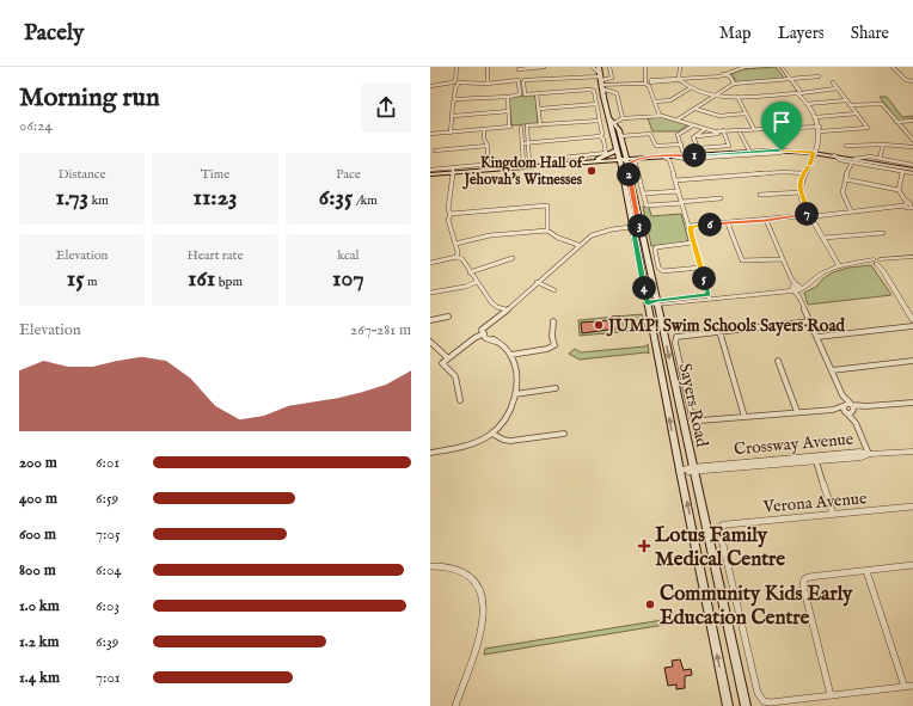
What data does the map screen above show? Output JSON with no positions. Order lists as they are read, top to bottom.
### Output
{
  "streets": {
    "main road": ["Sayers Road"],
    "street": ["Crossway Avenue", "Verona Avenue"]
  },
  "crossings": [
    ["Sayers Road", "Crossway Avenue"]
  ],
  "places": {
    "other": ["Kingdom Hall of Jehovah's Witnesses", "JUMP! Swim Schools Sayers Road", "Community Kids Early Education Centre"],
    "health": ["Lotus Family Medical Centre"]
  },
  "page": {
    "header": "Pacely",
    "nav": ["Map", "Layers", "Share"],
    "heading": ["Morning run", "06:24"],
    "pins": [
      "1",
      "2",
      "7",
      "6",
      "3",
      "5",
      "4"
    ],
    "stats": [
      ["Distance", "1.73 km"],
      ["Time", "11:23"],
      ["Pace", "6:35 /km"],
      ["Elevation", "15 m"],
      ["Heart rate", "161 bpm"],
      ["kcal", "107"]
    ],
    "chart": ["Elevation", "267–281 m"],
    "list": [
      {
        "name": "200 m",
        "note": "6:01"
      },
      {
        "name": "400 m",
        "note": "6:59"
      },
      {
        "name": "600 m",
        "note": "7:05"
      },
      {
        "name": "800 m",
        "note": "6:04"
      },
      {
        "name": "1.0 km",
        "note": "6:03"
      },
      {
        "name": "1.2 km",
        "note": "6:39"
      },
      {
        "name": "1.4 km",
        "note": "7:01"
      }
    ]
  }
}
